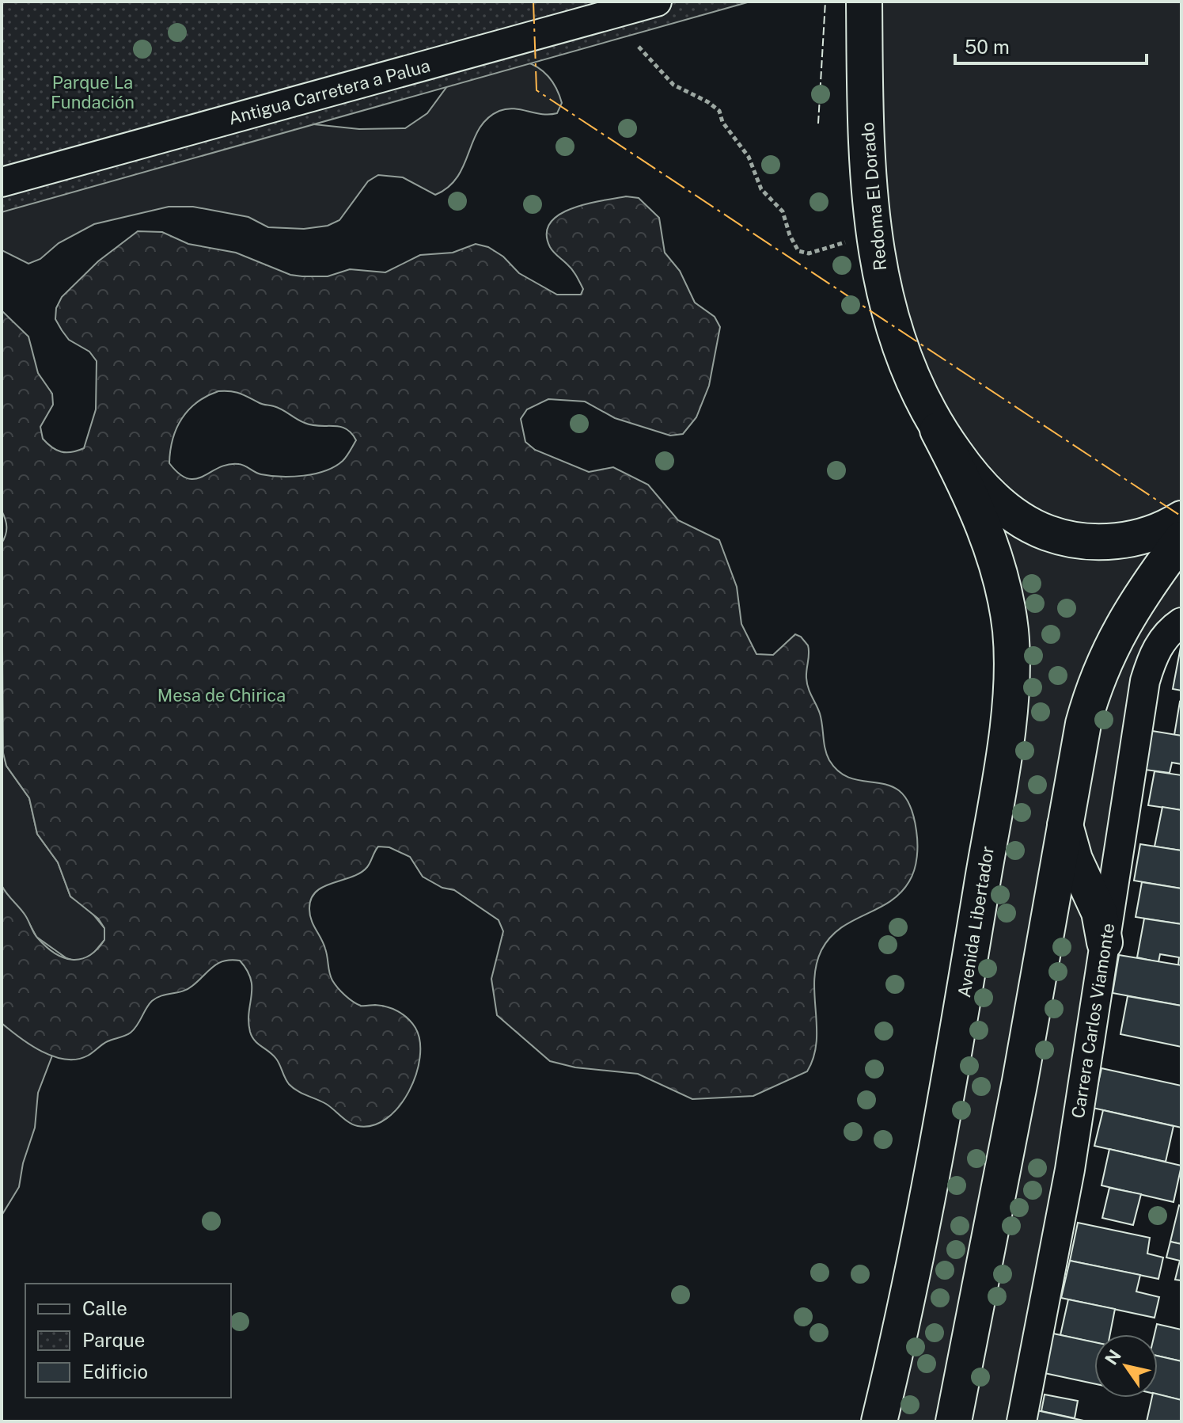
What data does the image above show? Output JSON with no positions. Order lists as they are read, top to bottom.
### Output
{
  "streets": {
    "main road": ["Redoma El Dorado", "Avenida Libertador"],
    "street": ["Antigua Carretera a Palua", "Carrera Carlos Viamonte"]
  },
  "crossings": [
    ["Redoma El Dorado", "Avenida Libertador"]
  ],
  "parks": ["Parque La Fundación", "Mesa de Chirica"],
  "legend": ["Calle", "Parque", "Edificio"],
  "scale_bar": "50 m",
  "north": "top left"
}
